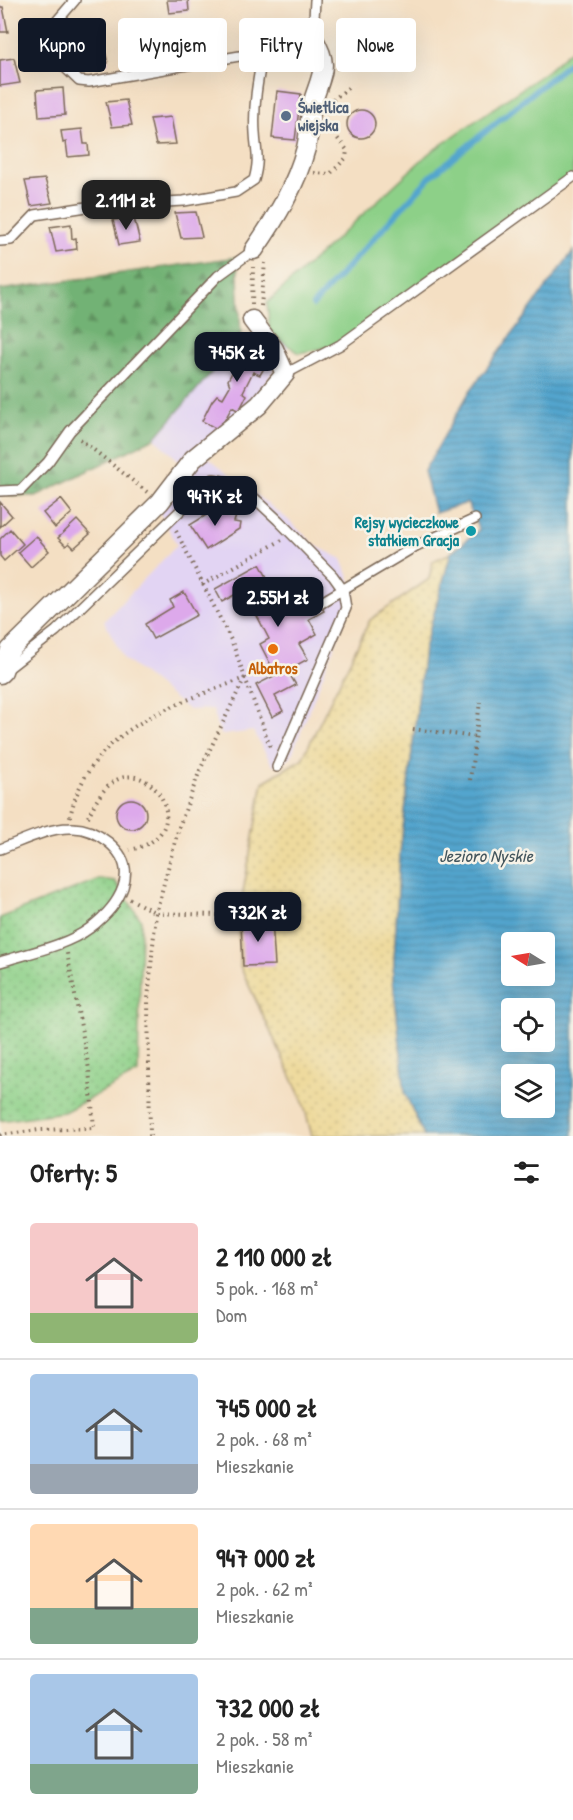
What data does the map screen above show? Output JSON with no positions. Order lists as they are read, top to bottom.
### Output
{
  "water": ["Jezioro Nyskie"],
  "places": ["Świetlica wiejska", "Rejsy wycieczkowe statkiem Gracja", "Albatros"],
  "north": "left",
  "page": {
    "chip": [
      "Kupno",
      "Wynajem",
      "Filtry",
      "Nowe"
    ],
    "price": [
      "2.11M zł",
      "745K zł",
      "947K zł",
      "2.55M zł",
      "732K zł"
    ],
    "heading": "Oferty: 5",
    "list": [
      {
        "name": "2 110 000 zł",
        "note": "5 pok. · 168 m² · Dom"
      },
      {
        "name": "745 000 zł",
        "note": "2 pok. · 68 m² · Mieszkanie"
      },
      {
        "name": "947 000 zł",
        "note": "2 pok. · 62 m² · Mieszkanie"
      },
      {
        "name": "732 000 zł",
        "note": "2 pok. · 58 m² · Mieszkanie"
      }
    ]
  }
}
